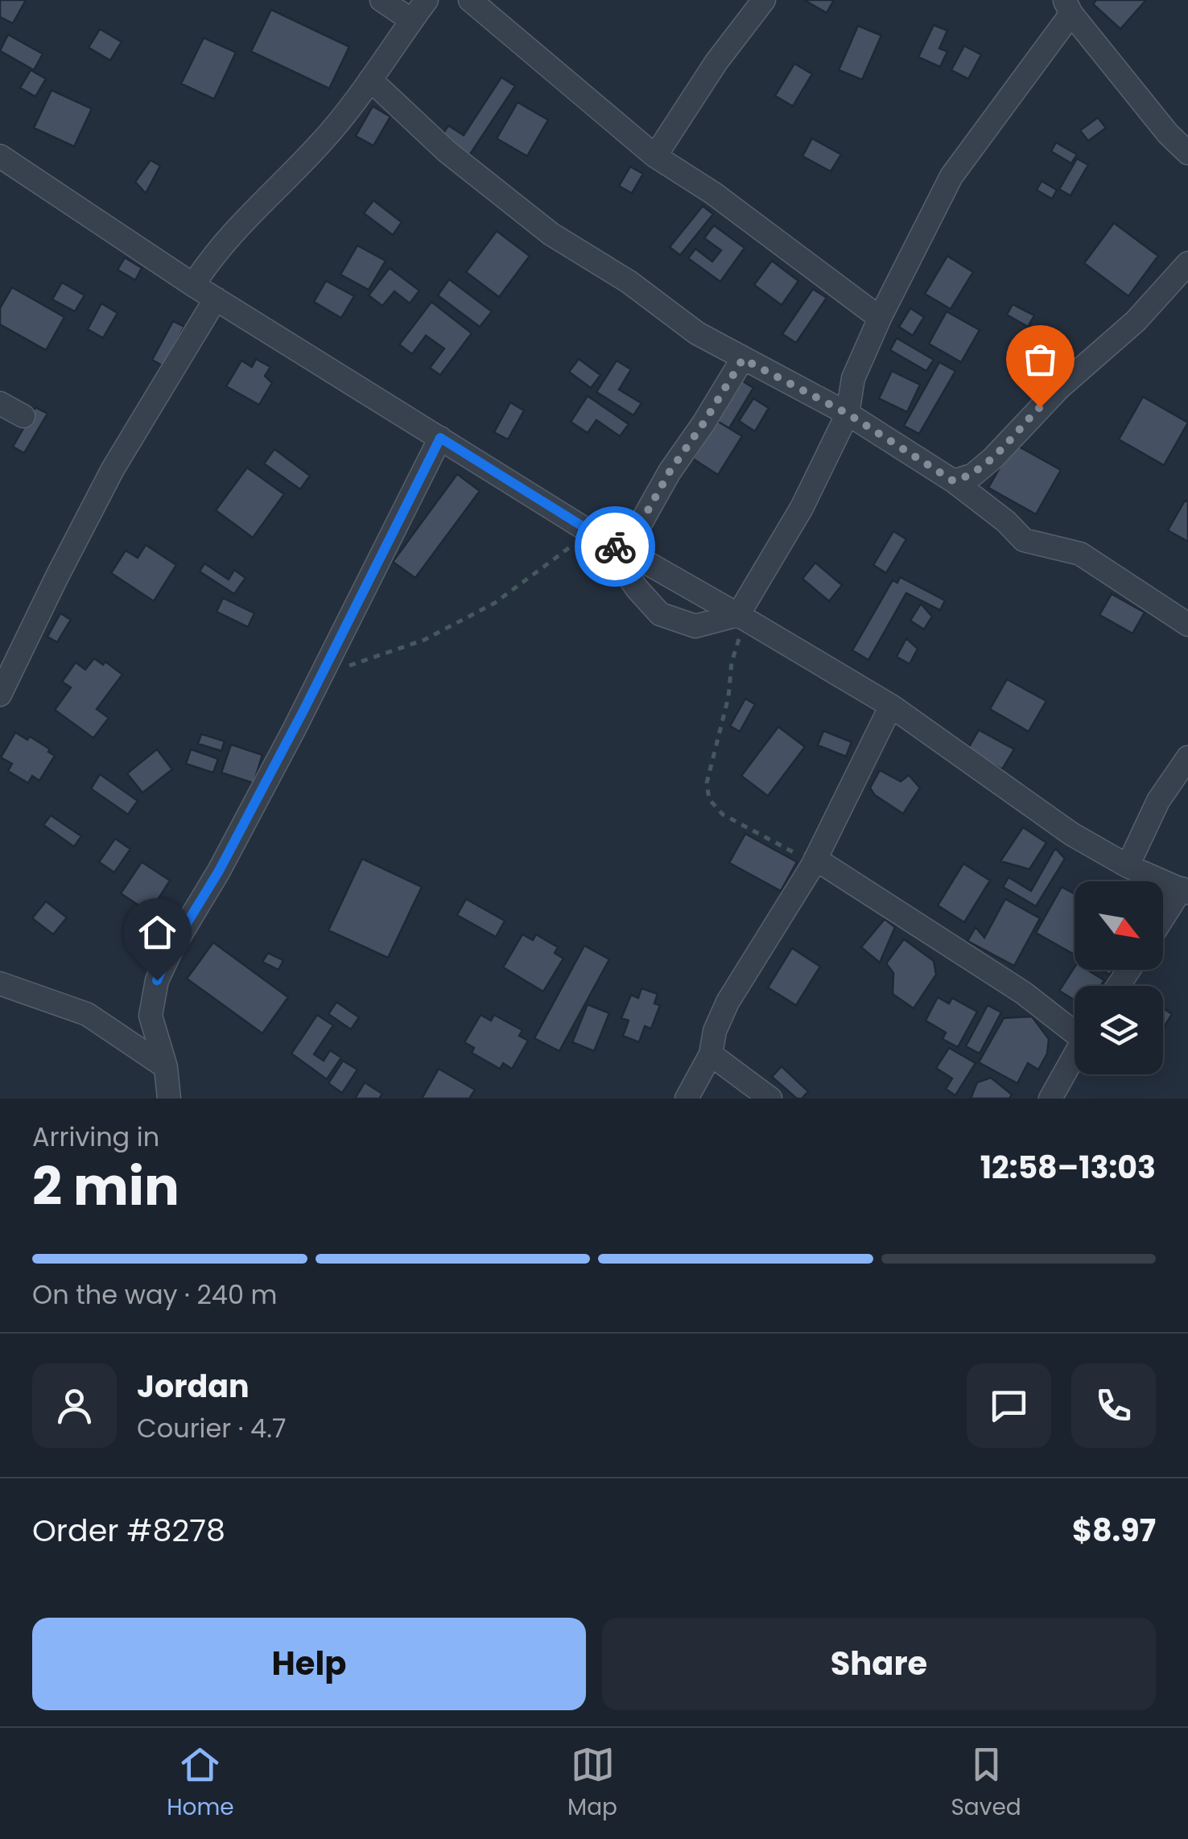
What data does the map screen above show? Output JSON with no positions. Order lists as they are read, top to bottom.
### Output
{
  "north": "bottom right",
  "page": {
    "heading": ["2 min", "Arriving in", "12:58–13:03"],
    "panel": [
      "Jordan",
      "Courier · 4.7",
      "Order #8278",
      "$8.97"
    ],
    "bar": "On the way · 240 m",
    "buttons": ["Help", "Share"],
    "tabs": ["Home", "Map", "Saved"]
  }
}
